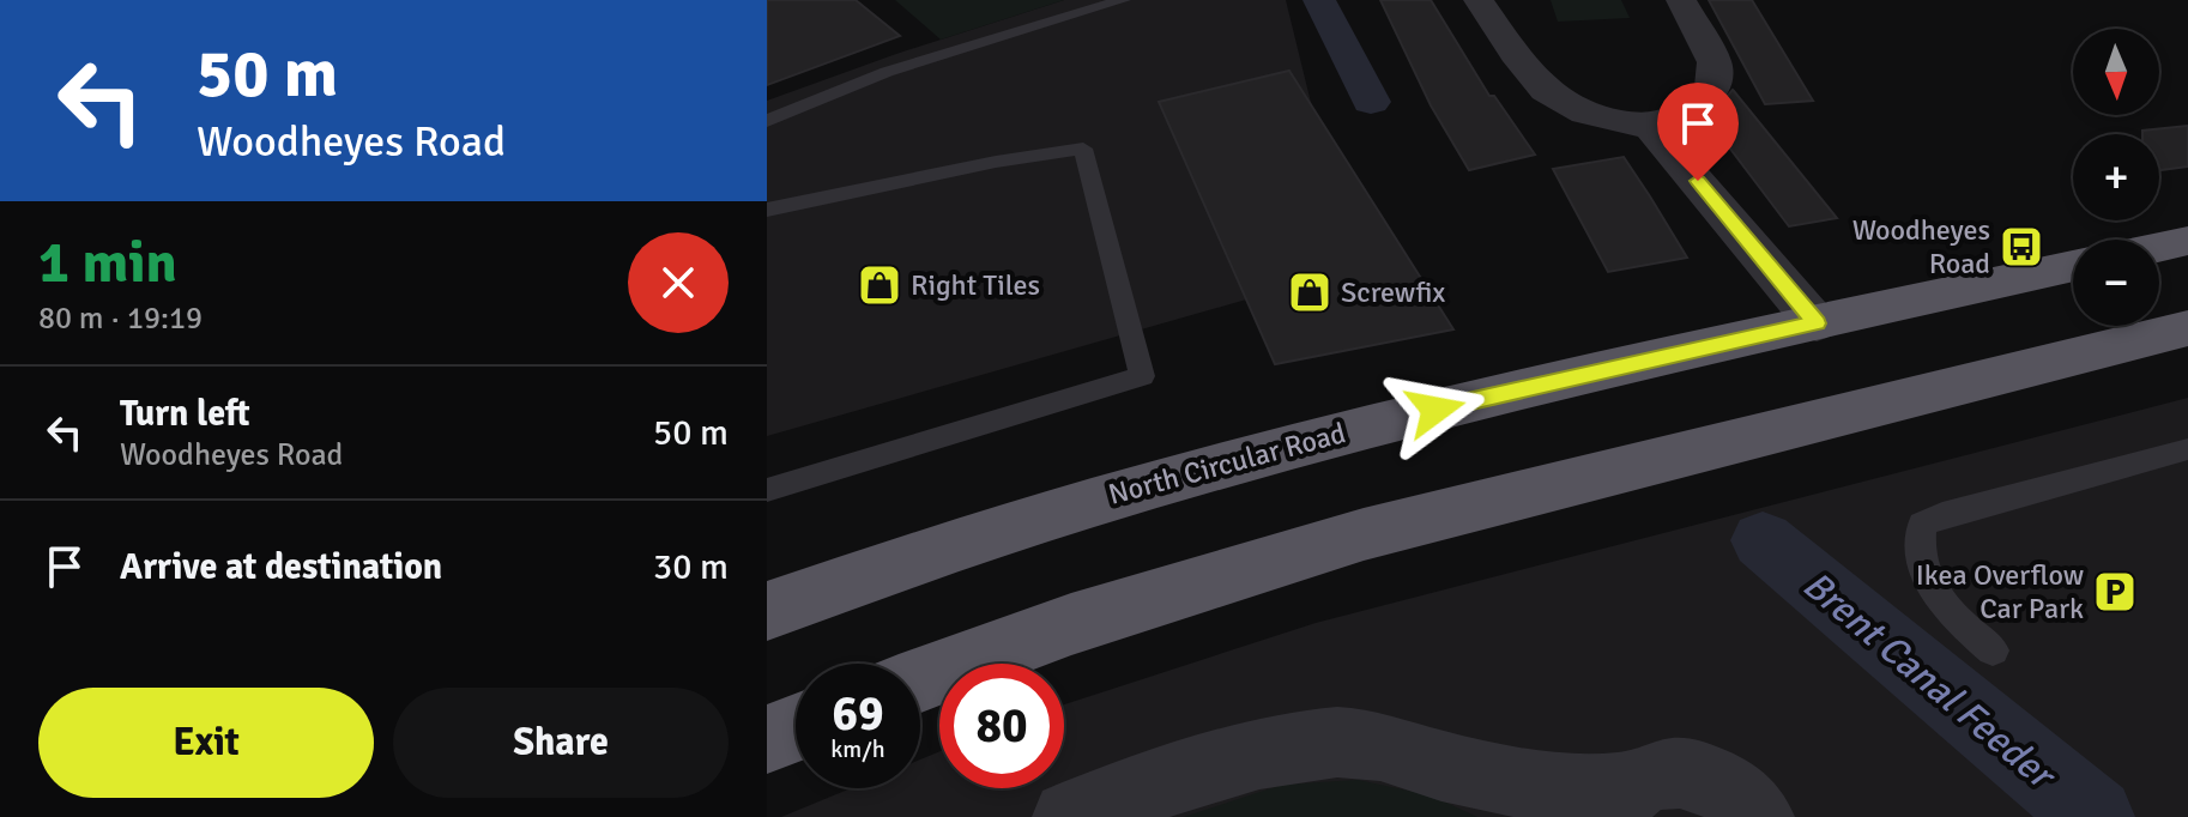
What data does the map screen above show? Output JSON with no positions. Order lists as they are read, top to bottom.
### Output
{
  "streets": {
    "highway": ["North Circular Road"]
  },
  "water": ["Brent Canal Feeder"],
  "places": {
    "bus stop": ["Woodheyes Road"],
    "shop": ["Right Tiles", "Screwfix"],
    "parking": ["Ikea Overflow Car Park"]
  },
  "north": "bottom",
  "page": {
    "turn": ["50 m", "Woodheyes Road"],
    "map_buttons": ["+", "−"],
    "heading": ["1 min", "80 m · 19:19"],
    "list": [
      {
        "name": "Turn left",
        "note": "Woodheyes Road",
        "value": "50 m"
      },
      {
        "name": "Arrive at destination",
        "value": "30 m"
      }
    ],
    "speed": "69 km/h",
    "limit": "80",
    "buttons": ["Exit", "Share"]
  }
}
